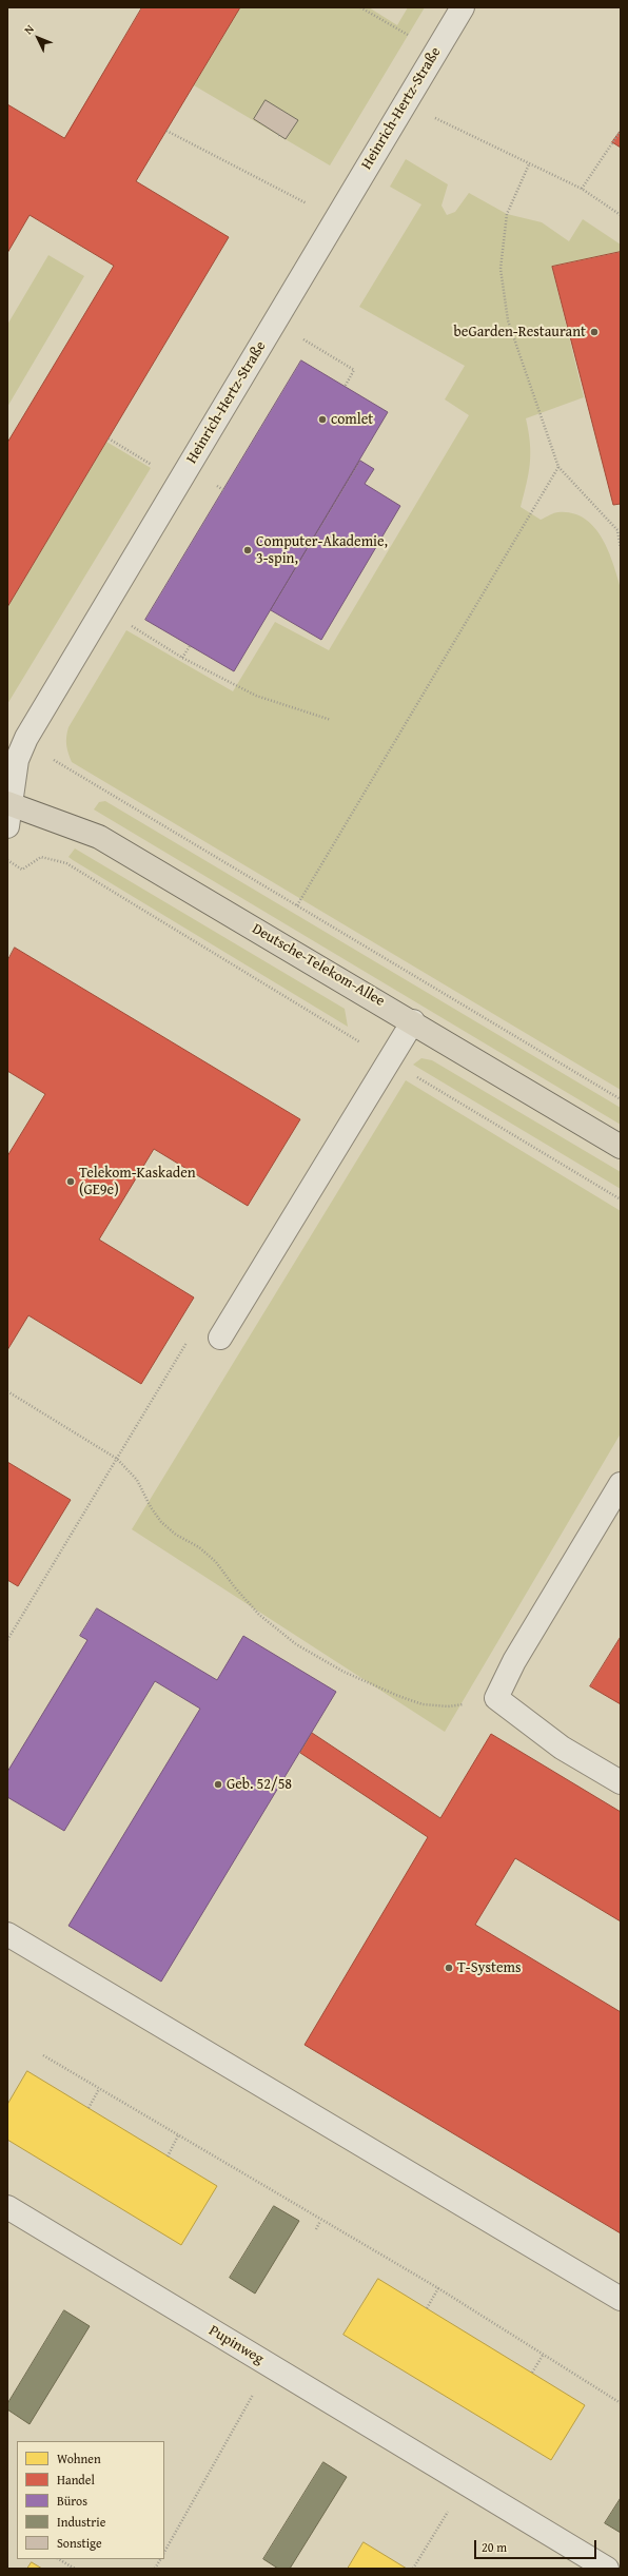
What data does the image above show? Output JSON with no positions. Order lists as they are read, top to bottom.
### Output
{
  "streets": {
    "main road": ["Deutsche-Telekom-Allee"],
    "street": ["Heinrich-Hertz-Straße", "Pupinweg"]
  },
  "crossings": [
    ["Heinrich-Hertz-Straße", "Deutsche-Telekom-Allee"]
  ],
  "places": [
    "beGarden-Restaurant",
    "comlet",
    "Computer-Akademie, 3-spin,",
    "Telekom-Kaskaden (GE9e)",
    "Geb. 52/58",
    "T-Systems"
  ],
  "legend": [
    "Wohnen",
    "Handel",
    "Büros",
    "Industrie",
    "Sonstige"
  ],
  "scale_bar": "20 m",
  "north": "top left"
}
